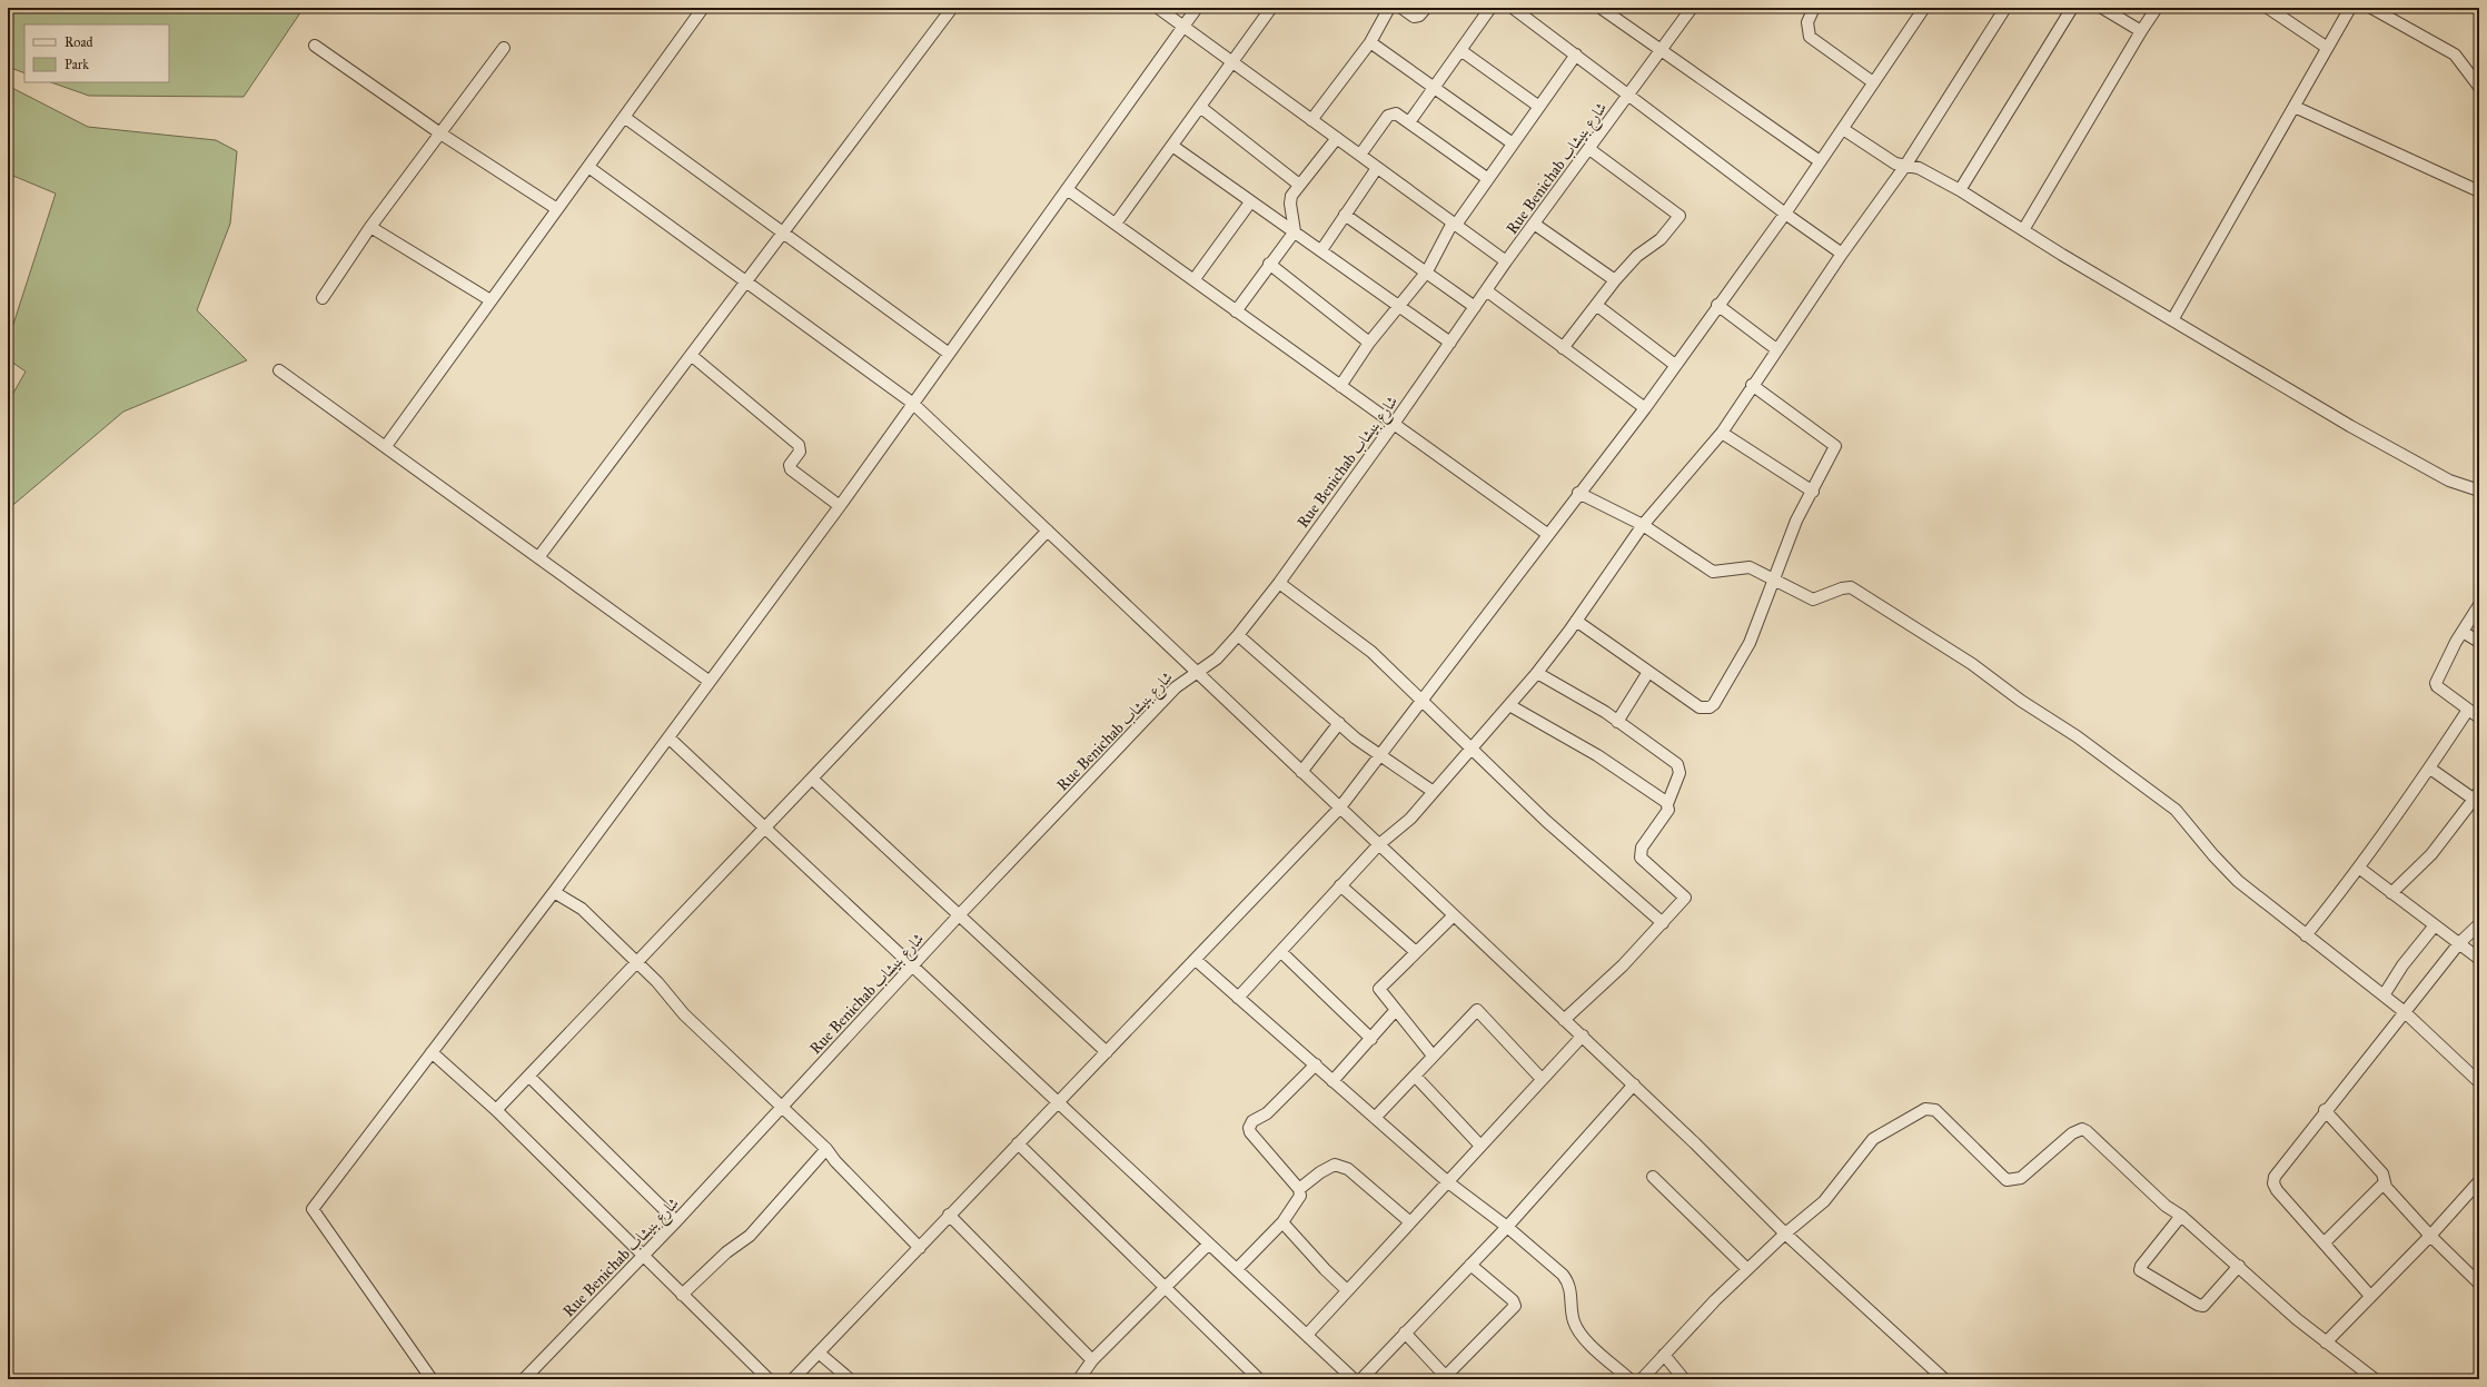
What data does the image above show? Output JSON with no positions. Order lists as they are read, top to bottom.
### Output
{
  "streets": {
    "street": ["Rue Benichab شارع بنيشاب"]
  },
  "legend": ["Road", "Park"]
}
